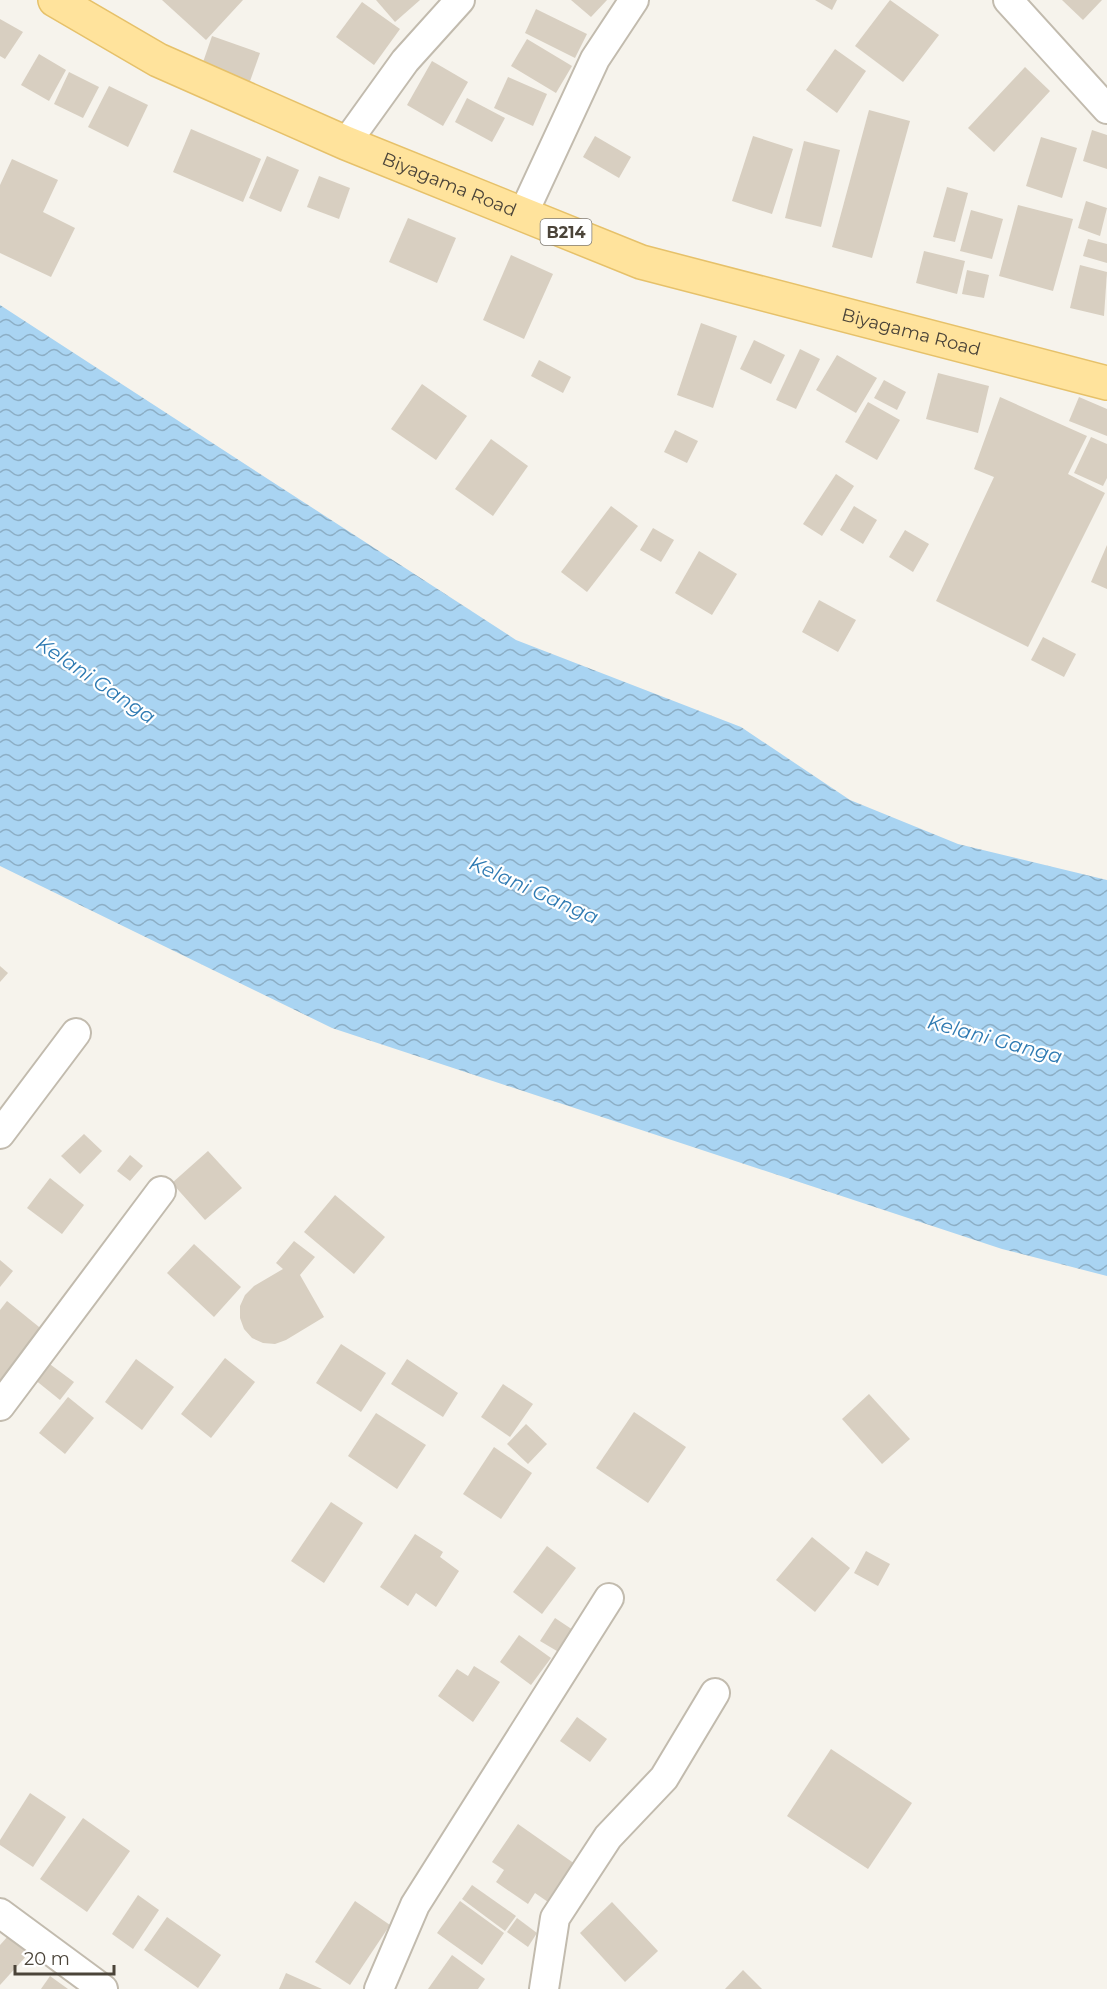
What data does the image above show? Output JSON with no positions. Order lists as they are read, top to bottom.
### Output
{
  "streets": {
    "main road": ["Biyagama Road", "B214"]
  },
  "water": ["Kelani Ganga"],
  "scale_bar": "20 m"
}
